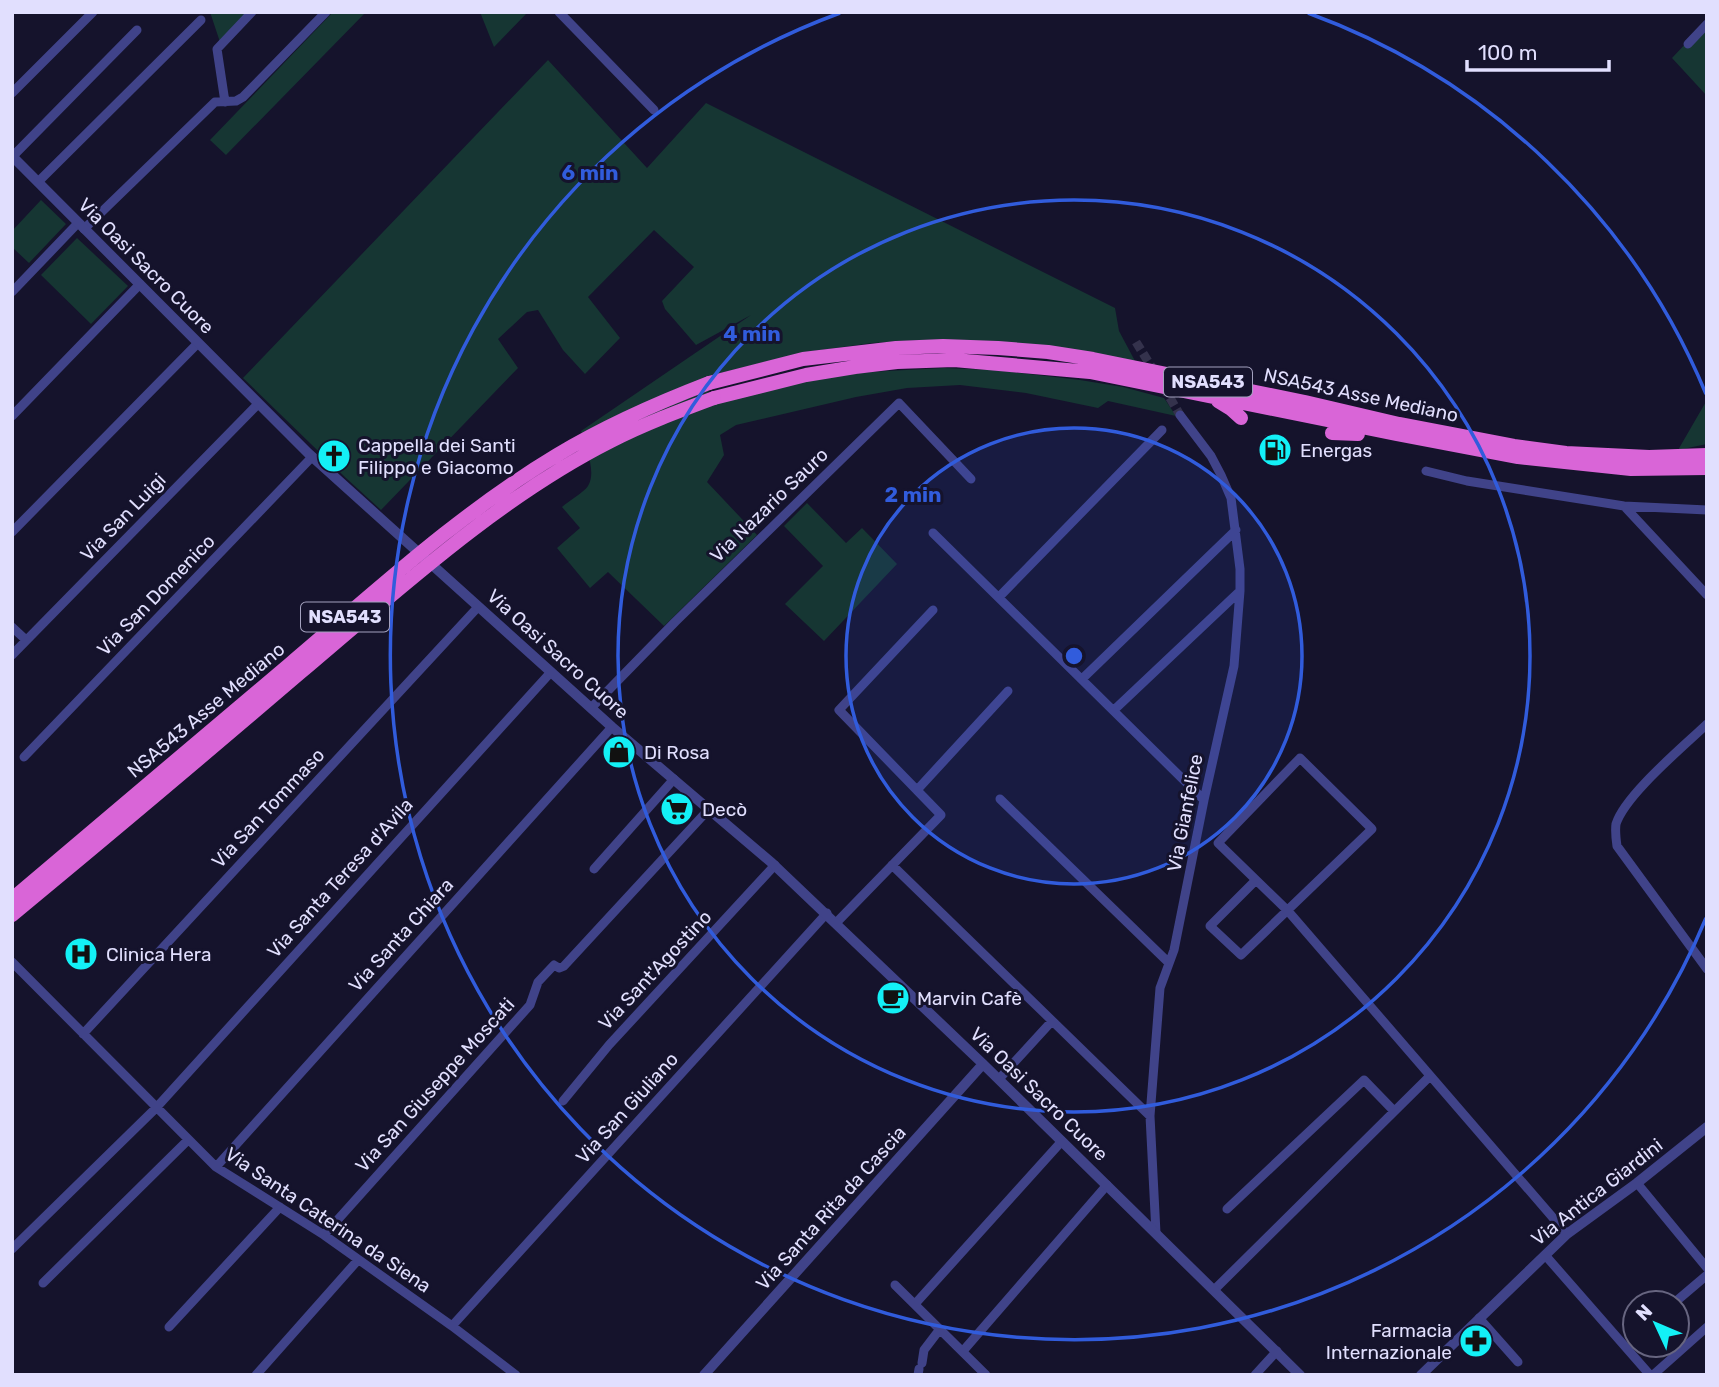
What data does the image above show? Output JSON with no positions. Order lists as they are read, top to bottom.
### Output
{
  "streets": {
    "highway": ["NSA543", "NSA543 Asse Mediano"],
    "street": [
      "Via Oasi Sacro Cuore",
      "Via Nazario Sauro",
      "Via San Luigi",
      "Via San Domenico",
      "Via San Tommaso",
      "Via Gianfelice",
      "Via Santa Teresa d'Avila",
      "Via Santa Chiara",
      "Via Sant'Agostino",
      "Via San Giuseppe Moscati",
      "Via San Giuliano",
      "Via Antica Giardini",
      "Via Santa Rita da Cascia",
      "Via Santa Caterina da Siena"
    ]
  },
  "crossings": [
    ["Via Oasi Sacro Cuore", "Via Nazario Sauro"],
    ["Via Oasi Sacro Cuore", "Via San Luigi"],
    ["Via Oasi Sacro Cuore", "Via San Domenico"],
    ["Via Oasi Sacro Cuore", "Via San Tommaso"],
    ["Via Oasi Sacro Cuore", "Via Gianfelice"],
    ["Via Oasi Sacro Cuore", "Via Santa Teresa d'Avila"],
    ["Via Oasi Sacro Cuore", "Via Santa Chiara"],
    ["Via Oasi Sacro Cuore", "Via Sant'Agostino"],
    ["Via Oasi Sacro Cuore", "Via San Giuseppe Moscati"],
    ["Via Oasi Sacro Cuore", "Via San Giuliano"],
    ["Via Oasi Sacro Cuore", "Via Santa Rita da Cascia"],
    ["Via San Tommaso", "Via Santa Caterina da Siena"],
    ["Via Santa Teresa d'Avila", "Via Santa Caterina da Siena"],
    ["Via Santa Chiara", "Via Santa Caterina da Siena"],
    ["Via San Giuseppe Moscati", "Via Santa Caterina da Siena"],
    ["Via San Giuliano", "Via Santa Caterina da Siena"]
  ],
  "places": {
    "fuel station": ["Energas"],
    "church": ["Cappella dei Santi Filippo e Giacomo"],
    "shop": ["Di Rosa"],
    "supermarket": ["Decò"],
    "hospital": ["Clinica Hera"],
    "cafe": ["Marvin Cafè"],
    "pharmacy": ["Farmacia Internazionale"]
  },
  "scale_bar": "100 m",
  "north": "top left",
  "rings": ["6 min", "4 min", "2 min"]
}
